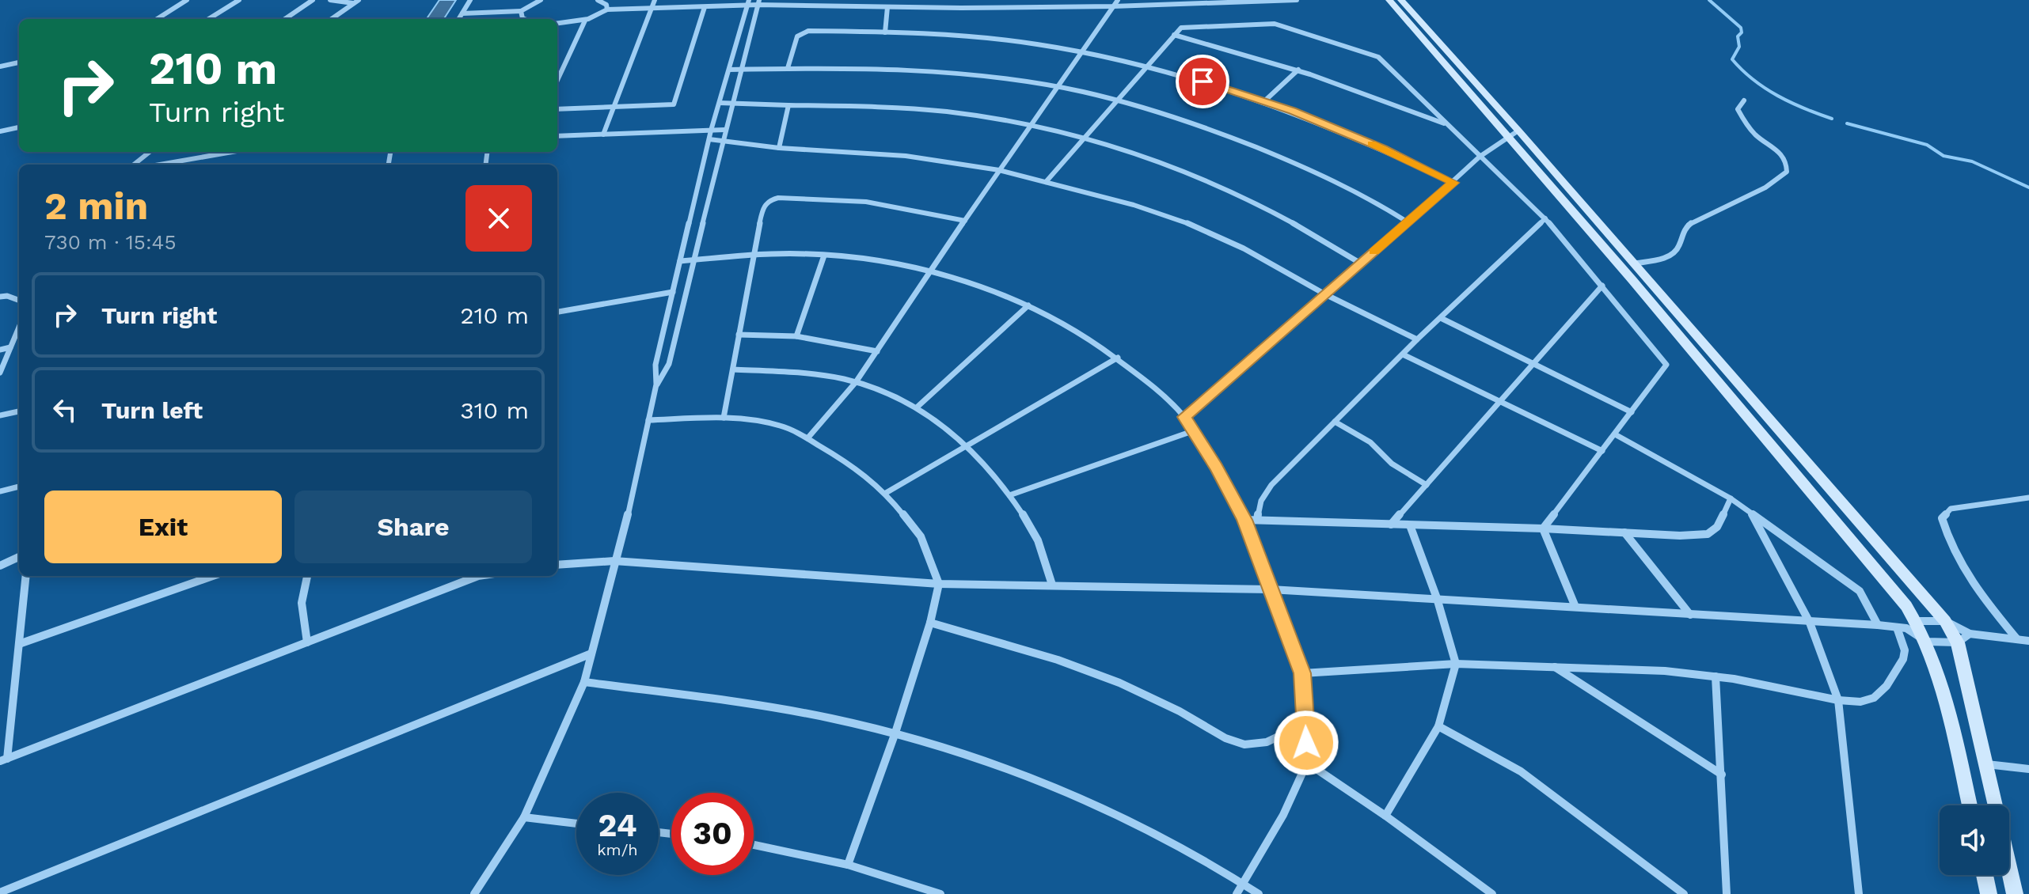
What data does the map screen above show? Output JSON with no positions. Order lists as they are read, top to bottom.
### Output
{
  "page": {
    "turn": ["210 m", "Turn right"],
    "heading": ["2 min", "730 m · 15:45"],
    "list": [
      {
        "name": "Turn right",
        "value": "210 m"
      },
      {
        "name": "Turn left",
        "value": "310 m"
      }
    ],
    "buttons": ["Exit", "Share"],
    "speed": "24 km/h",
    "limit": "30"
  }
}
